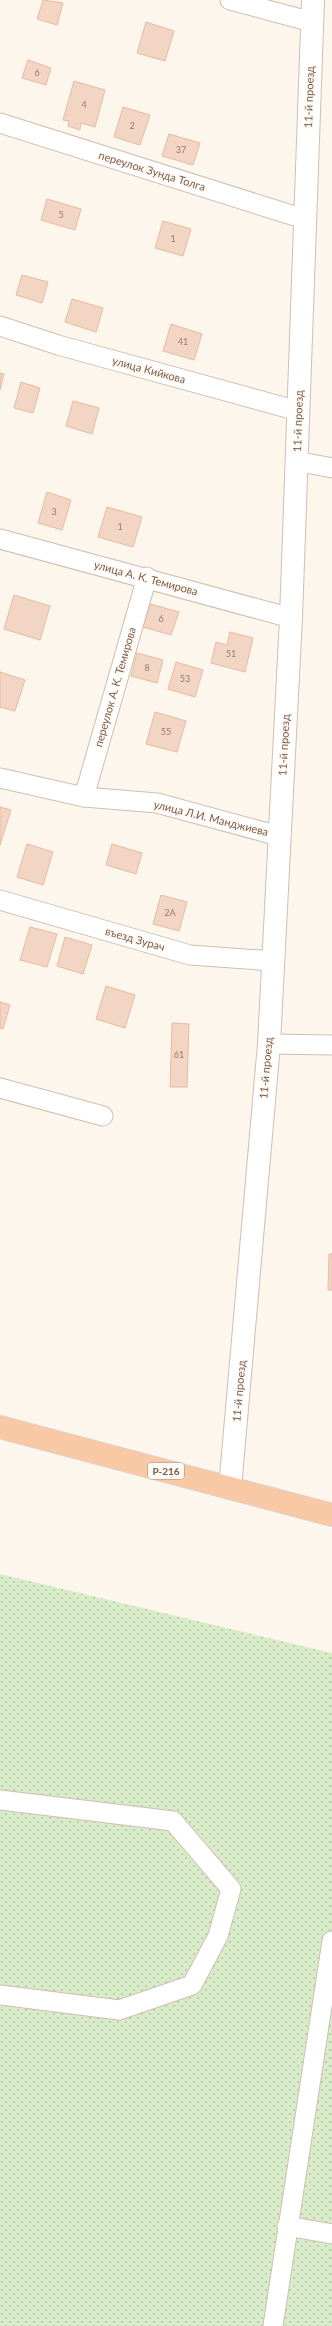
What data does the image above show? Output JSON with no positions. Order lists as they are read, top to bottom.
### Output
{
  "streets": {
    "highway": ["Р-216"],
    "street": [
      "11-й проезд",
      "переулок Зунда Толга",
      "улица Кийкова",
      "улица А. К. Темирова",
      "переулок А. К. Темирова",
      "улица Л.И. Манджиева",
      "въезд Зурач"
    ]
  },
  "crossings": [
    ["11-й проезд", "переулок Зунда Толга"],
    ["11-й проезд", "улица Кийкова"],
    ["11-й проезд", "улица А. К. Темирова"],
    ["11-й проезд", "улица Л.И. Манджиева"],
    ["11-й проезд", "въезд Зурач"],
    ["11-й проезд", "Р-216"],
    ["улица А. К. Темирова", "переулок А. К. Темирова"],
    ["переулок А. К. Темирова", "улица Л.И. Манджиева"]
  ],
  "house_numbers": [
    "6",
    "4",
    "2",
    "37",
    "5",
    "1",
    "41",
    "3",
    "1",
    "6",
    "51",
    "8",
    "53",
    "55",
    "2А",
    "61"
  ]
}
